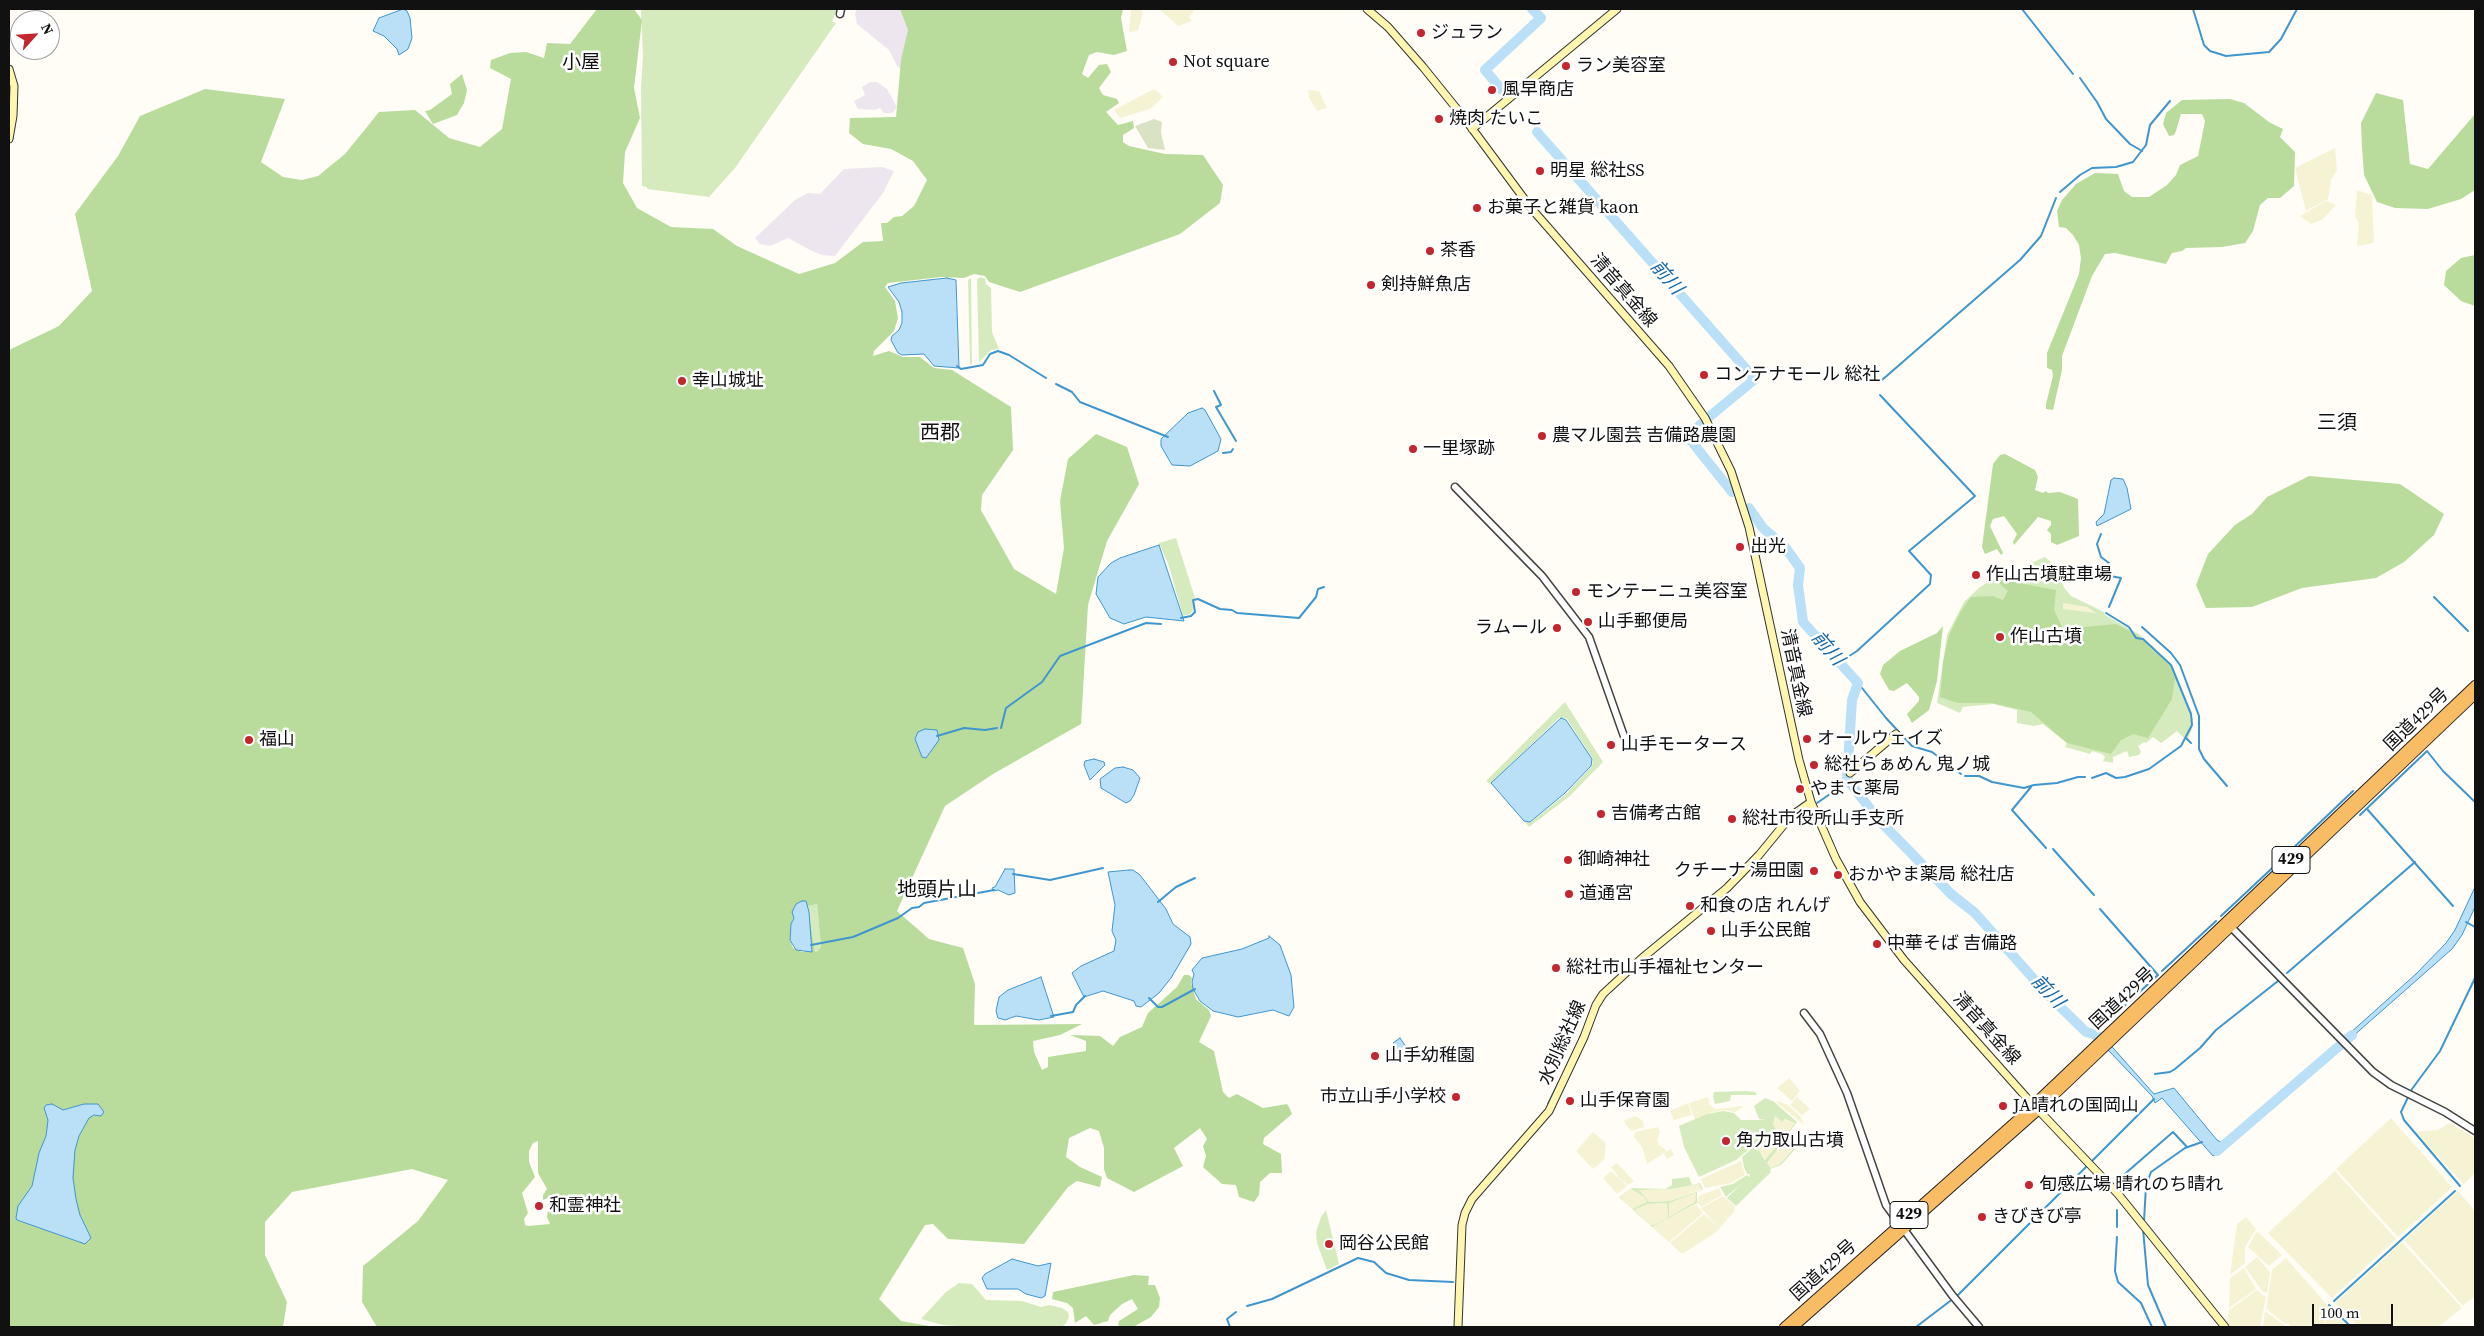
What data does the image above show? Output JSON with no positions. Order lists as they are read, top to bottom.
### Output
{
  "streets": {
    "highway": ["国道429号", "429"],
    "main road": ["清音真金線", "水別総社線"]
  },
  "crossings": [
    ["清音真金線", "国道429号"],
    ["清音真金線", "水別総社線"]
  ],
  "districts": [
    "小屋",
    "三須",
    "西郡",
    "地頭片山"
  ],
  "water": ["前川"],
  "places": [
    "ジュラン",
    "Not square",
    "ラン美容室",
    "風早商店",
    "焼肉 たいこ",
    "明星 総社SS",
    "お菓子と雑貨 kaon",
    "茶香",
    "剣持鮮魚店",
    "コンテナモール 総社",
    "幸山城址",
    "農マル園芸 吉備路農園",
    "一里塚跡",
    "出光",
    "作山古墳駐車場",
    "モンテーニュ美容室",
    "山手郵便局",
    "ラムール",
    "作山古墳",
    "オールウェイズ",
    "福山",
    "山手モータース",
    "総社らぁめん 鬼ノ城",
    "やまて薬局",
    "吉備考古館",
    "総社市役所山手支所",
    "御崎神社",
    "クチーナ 湯田園",
    "おかやま薬局 総社店",
    "道通宮",
    "和食の店 れんげ",
    "山手公民館",
    "中華そば 吉備路",
    "総社市山手福祉センター",
    "山手幼稚園",
    "市立山手小学校",
    "山手保育園",
    "JA晴れの国岡山",
    "角力取山古墳",
    "旬感広場 晴れのち晴れ",
    "和霊神社",
    "きびきび亭",
    "岡谷公民館"
  ],
  "scale_bar": "100 m",
  "north": "top right"
}
